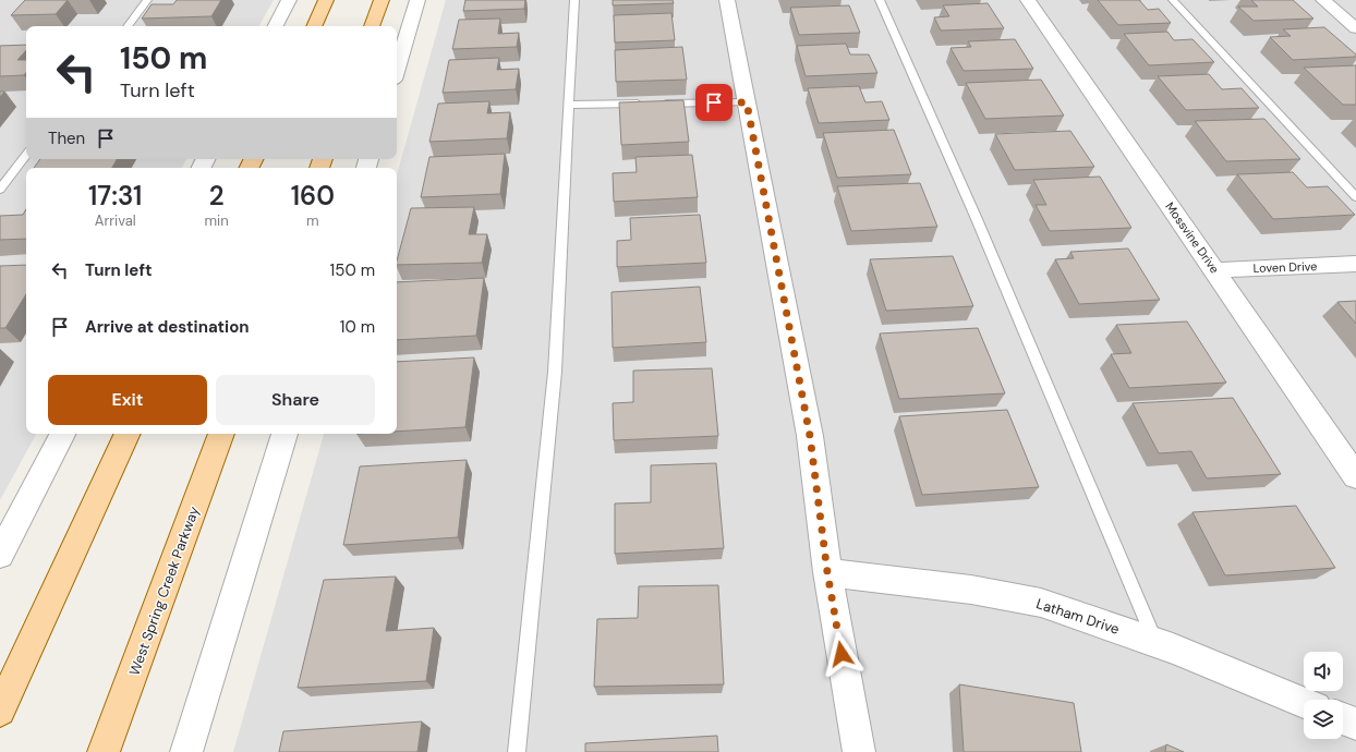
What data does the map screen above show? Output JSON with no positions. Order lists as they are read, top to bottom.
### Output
{
  "streets": {
    "main road": ["West Spring Creek Parkway"],
    "street": ["Mossvine Drive", "Loven Drive", "Latham Drive"]
  },
  "crossings": [
    ["Mossvine Drive", "Loven Drive"]
  ],
  "page": {
    "turn": ["150 m", "Turn left"],
    "then": "Then",
    "eta": [
      "17:31",
      "Arrival",
      "2",
      "min",
      "160",
      "m"
    ],
    "list": [
      {
        "name": "Turn left",
        "value": "150 m"
      },
      {
        "name": "Arrive at destination",
        "value": "10 m"
      }
    ],
    "buttons": ["Exit", "Share"]
  }
}
